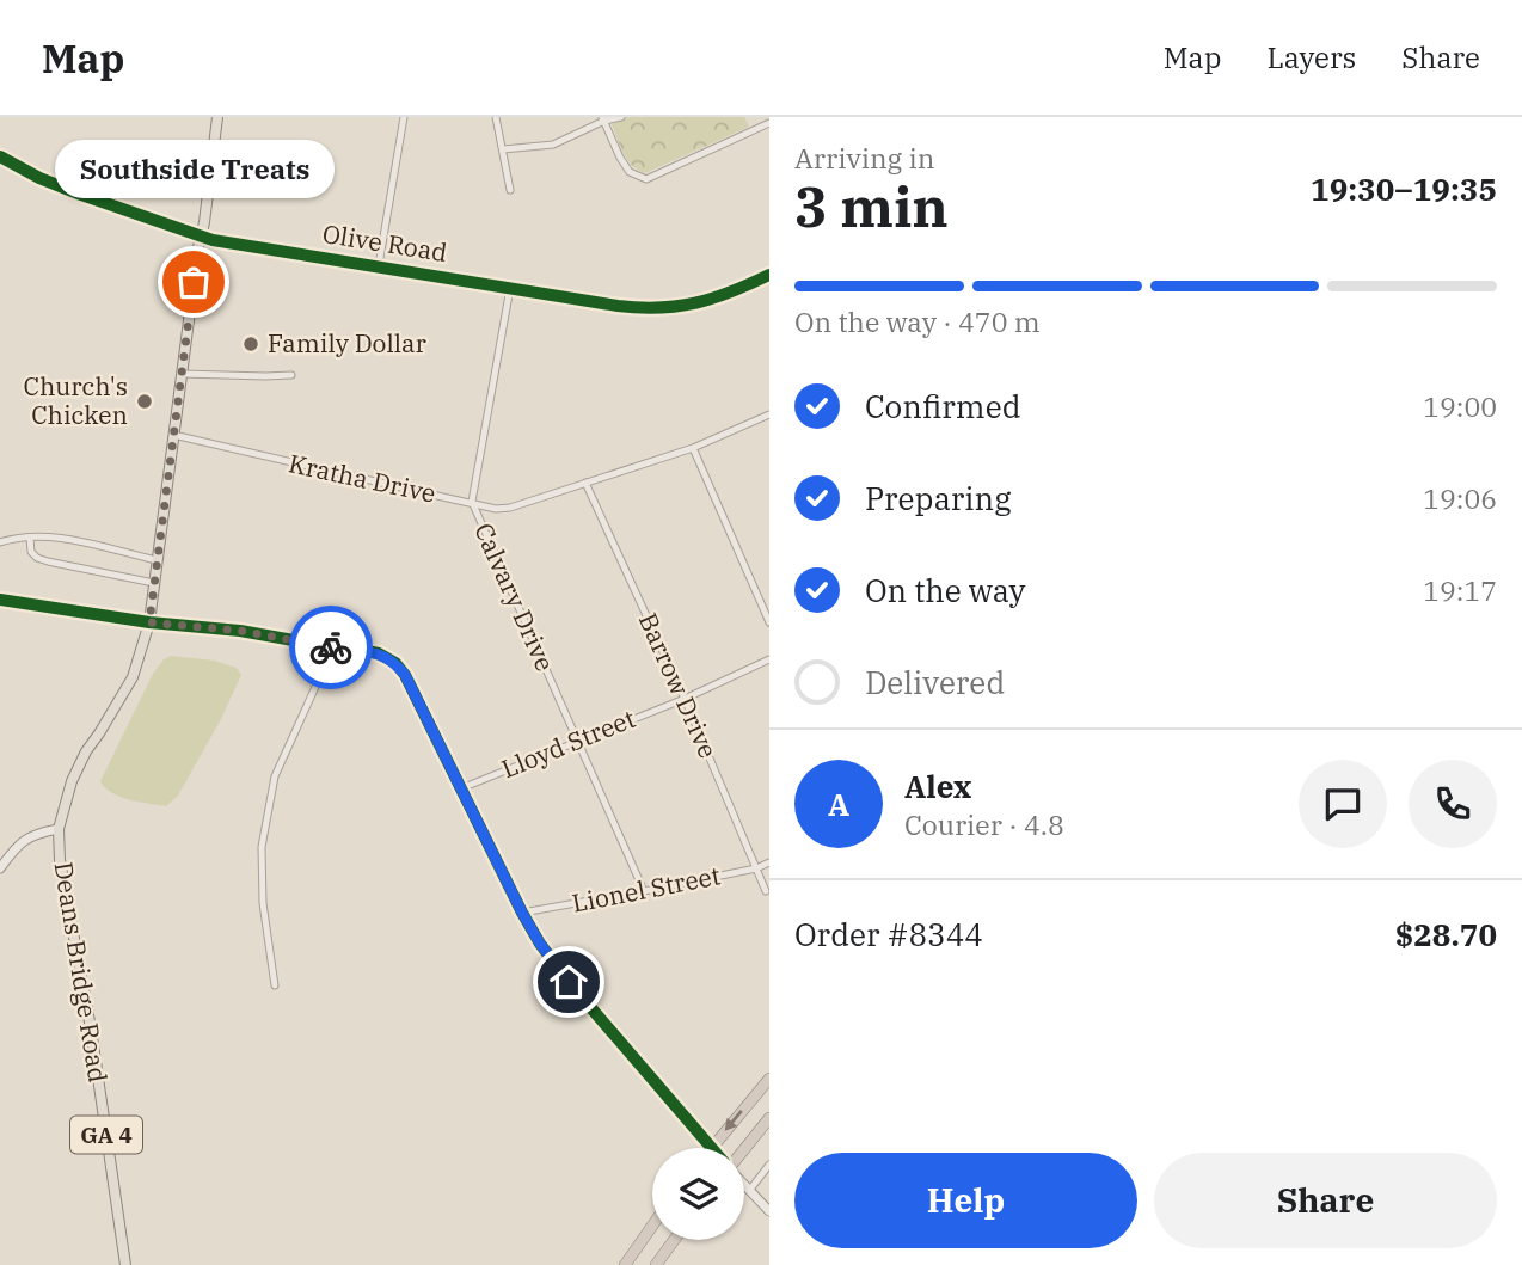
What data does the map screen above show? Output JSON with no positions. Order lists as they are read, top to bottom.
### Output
{
  "streets": {
    "main road": ["Deans Bridge Road", "GA 4"],
    "street": [
      "Olive Road",
      "Kratha Drive",
      "Calvary Drive",
      "Barrow Drive",
      "Lloyd Street",
      "Lionel Street"
    ]
  },
  "crossings": [
    ["Olive Road", "Calvary Drive"],
    ["Olive Road", "GA 4"],
    ["Kratha Drive", "Calvary Drive"],
    ["Kratha Drive", "Barrow Drive"],
    ["Kratha Drive", "GA 4"],
    ["Calvary Drive", "Lloyd Street"],
    ["Calvary Drive", "Lionel Street"],
    ["Barrow Drive", "Lloyd Street"],
    ["Barrow Drive", "Lionel Street"],
    ["Deans Bridge Road", "GA 4"]
  ],
  "places": ["Southside Treats", "Family Dollar", "Church's Chicken"],
  "page": {
    "header": "Map",
    "nav": ["Map", "Layers", "Share"],
    "heading": ["3 min", "Arriving in", "19:30–19:35"],
    "panel": [
      "Alex",
      "Courier · 4.8",
      "Order #8344",
      "$28.70"
    ],
    "bubble": "Southside Treats",
    "bar": "On the way · 470 m",
    "list": [
      ["Confirmed", "19:00"],
      ["Preparing", "19:06"],
      ["On the way", "19:17"],
      "Delivered"
    ],
    "round": "A",
    "buttons": ["Help", "Share"]
  }
}
